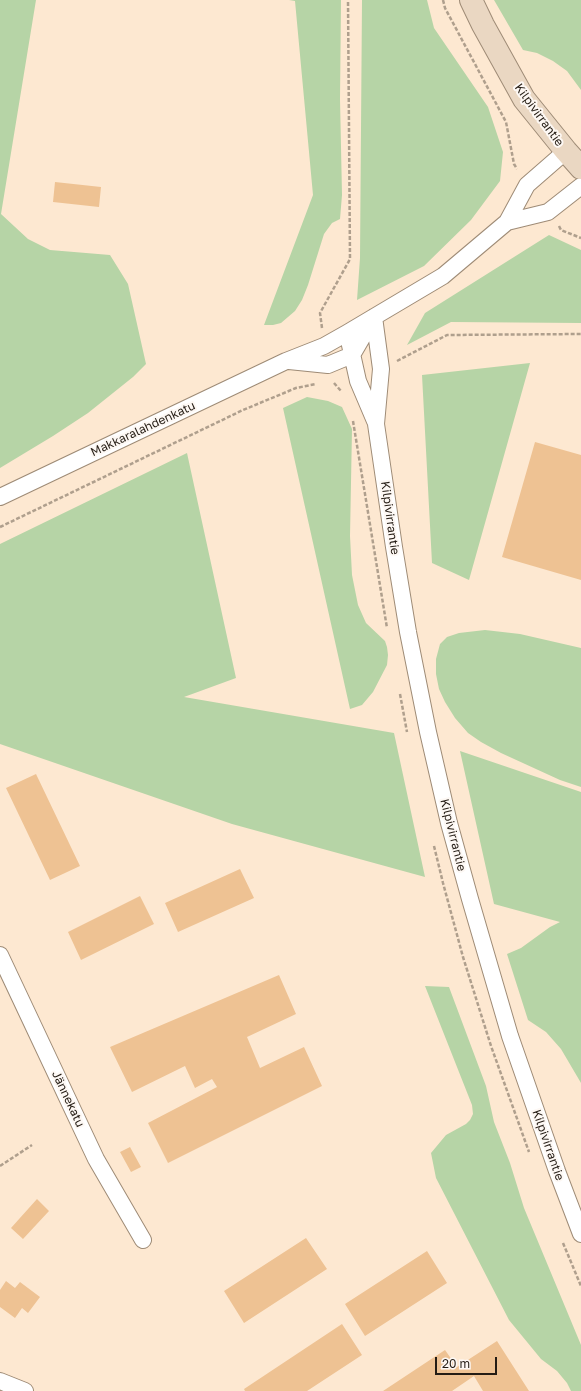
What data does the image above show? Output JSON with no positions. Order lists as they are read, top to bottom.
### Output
{
  "streets": {
    "street": ["Kilpivirrantie", "Makkaralahdenkatu", "Jännekatu"]
  },
  "crossings": [
    ["Kilpivirrantie", "Makkaralahdenkatu"]
  ],
  "scale_bar": "20 m"
}
